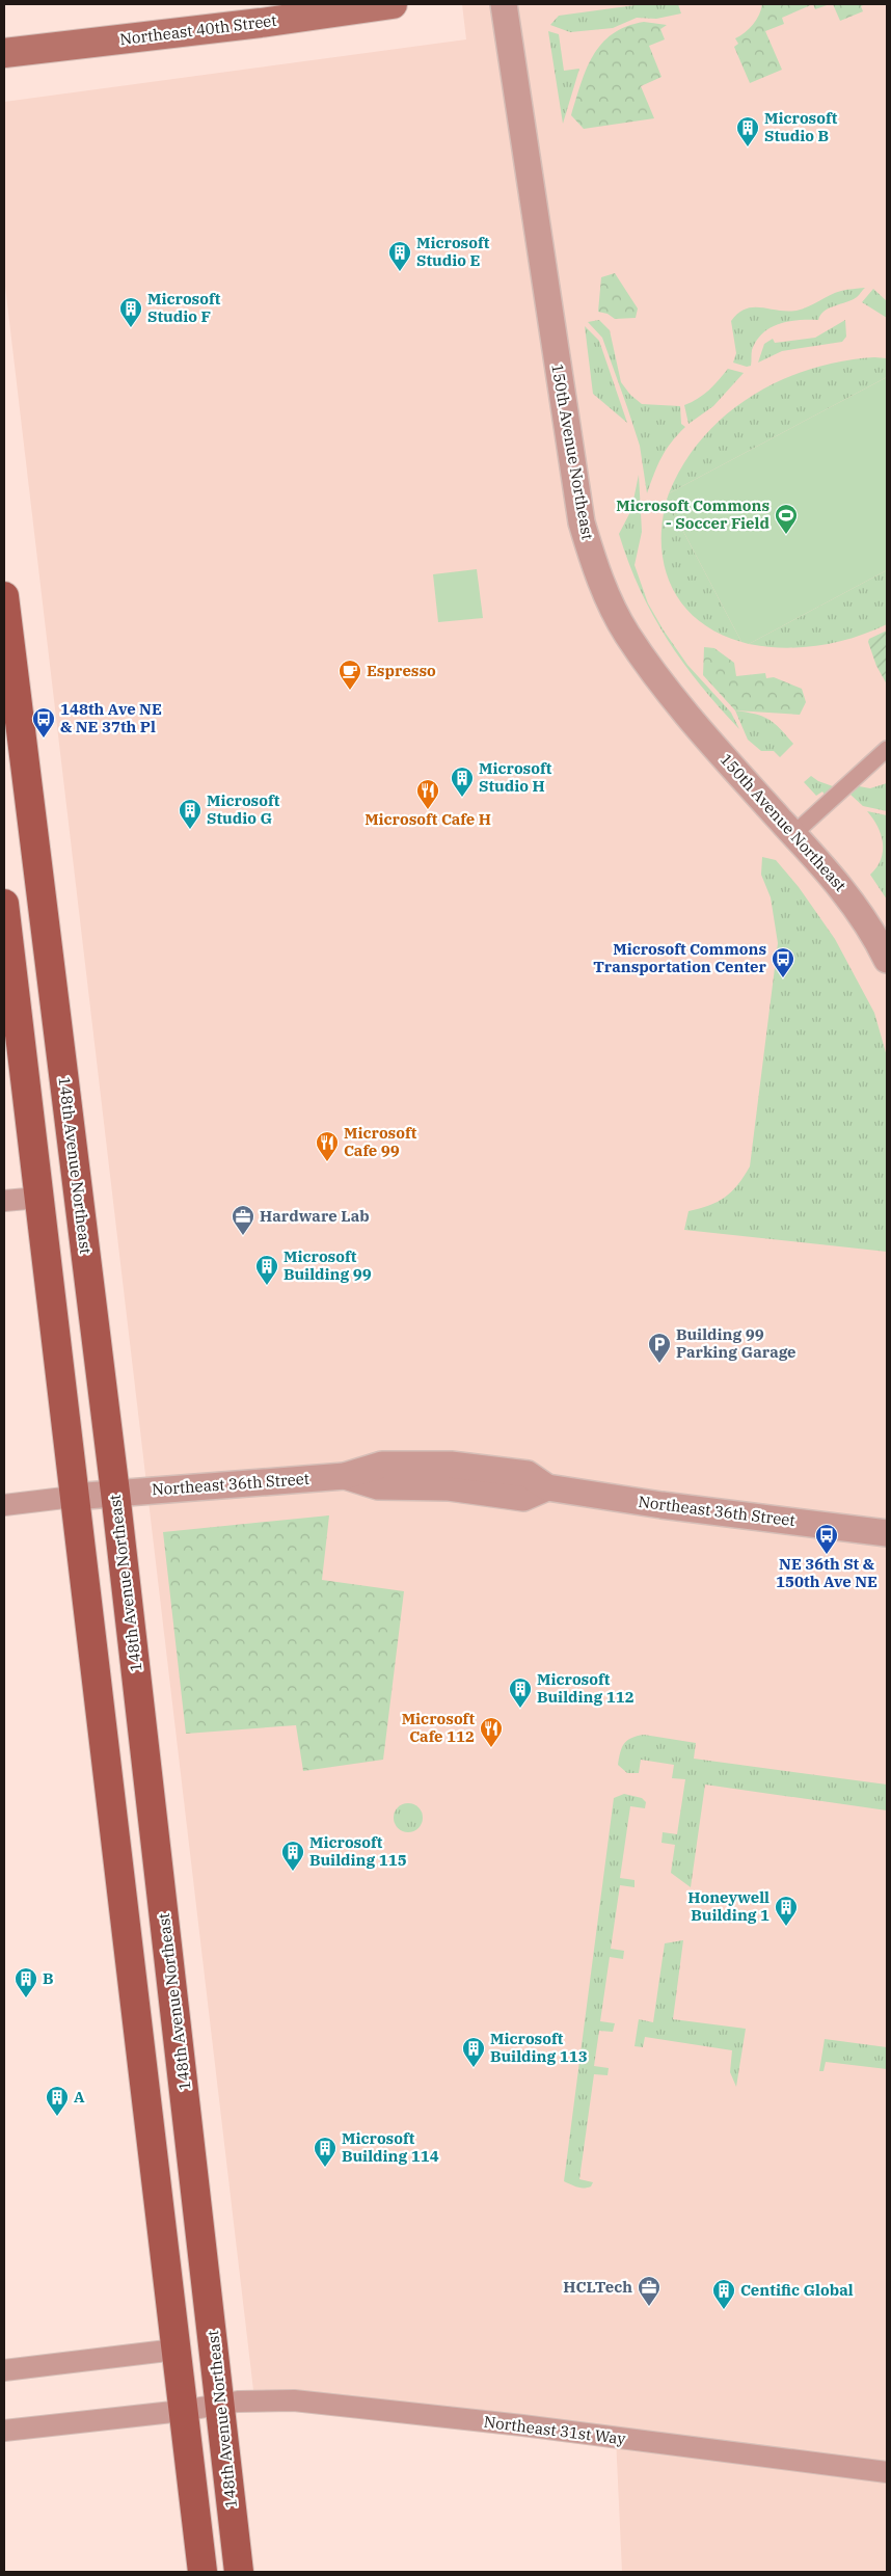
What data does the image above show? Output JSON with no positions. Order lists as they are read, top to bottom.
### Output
{
  "streets": {
    "main road": ["Northeast 40th Street", "148th Avenue Northeast"],
    "street": ["150th Avenue Northeast", "Northeast 36th Street", "Northeast 31st Way"]
  },
  "crossings": [
    ["148th Avenue Northeast", "Northeast 36th Street"],
    ["148th Avenue Northeast", "Northeast 31st Way"]
  ],
  "places": {
    "building": [
      "Microsoft Studio B",
      "Microsoft Studio E",
      "Microsoft Studio F",
      "Microsoft Studio H",
      "Microsoft Studio G",
      "Microsoft Building 99",
      "Microsoft Building 112",
      "Microsoft Building 115",
      "Honeywell Building 1",
      "B",
      "Microsoft Building 113",
      "A",
      "Microsoft Building 114",
      "Centific Global"
    ],
    "sports": ["Microsoft Commons - Soccer Field"],
    "cafe": ["Espresso"],
    "bus stop": ["148th Ave NE & NE 37th Pl", "Microsoft Commons Transportation Center", "NE 36th St & 150th Ave NE"],
    "restaurant": ["Microsoft Cafe H", "Microsoft Cafe 99", "Microsoft Cafe 112"],
    "office": ["Hardware Lab", "HCLTech"],
    "parking": ["Building 99 Parking Garage"]
  }
}
